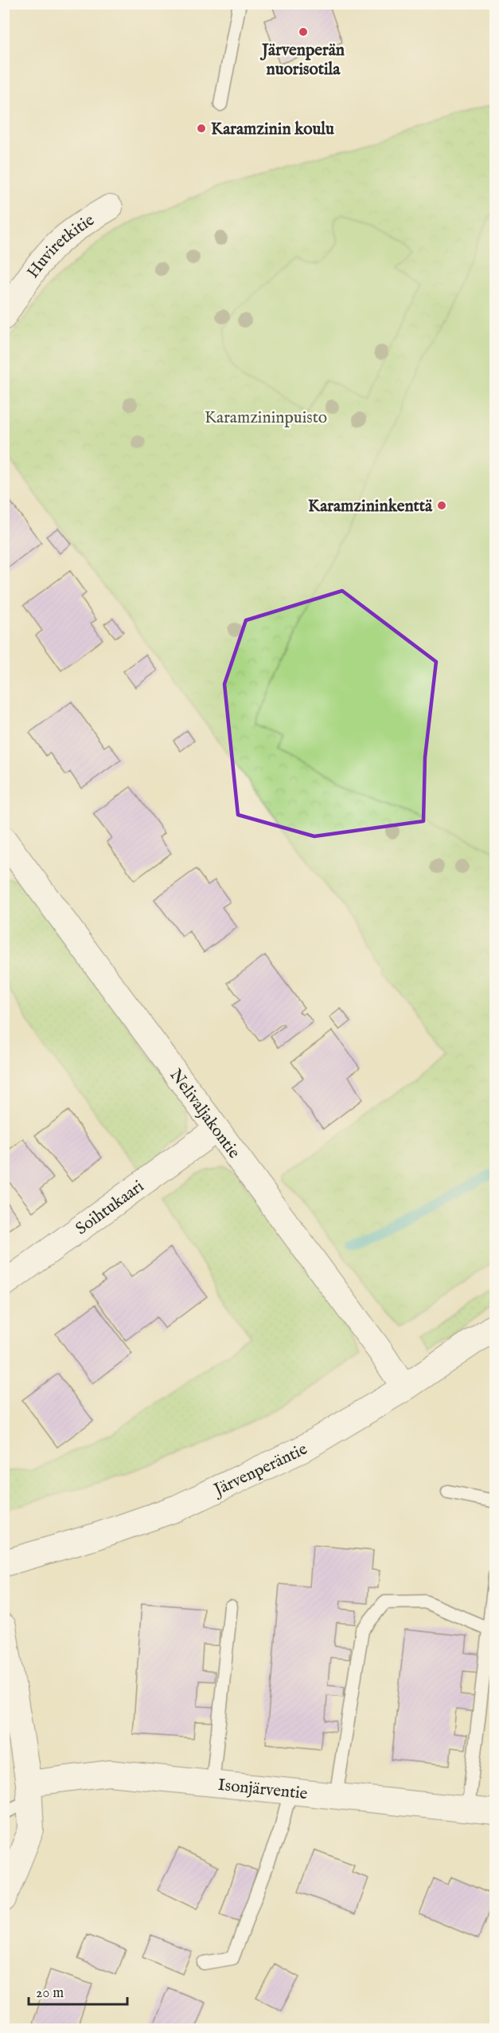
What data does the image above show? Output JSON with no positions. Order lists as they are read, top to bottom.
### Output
{
  "streets": {
    "street": [
      "Huviretkitie",
      "Nelivaljakontie",
      "Soihtukaari",
      "Järvenperäntie",
      "Isonjärventie"
    ]
  },
  "crossings": [
    ["Nelivaljakontie", "Soihtukaari"],
    ["Nelivaljakontie", "Järvenperäntie"]
  ],
  "parks": ["Karamzininpuisto"],
  "places": ["Järvenperän nuorisotila", "Karamzinin koulu", "Karamzininkenttä"],
  "scale_bar": "20 m"
}
